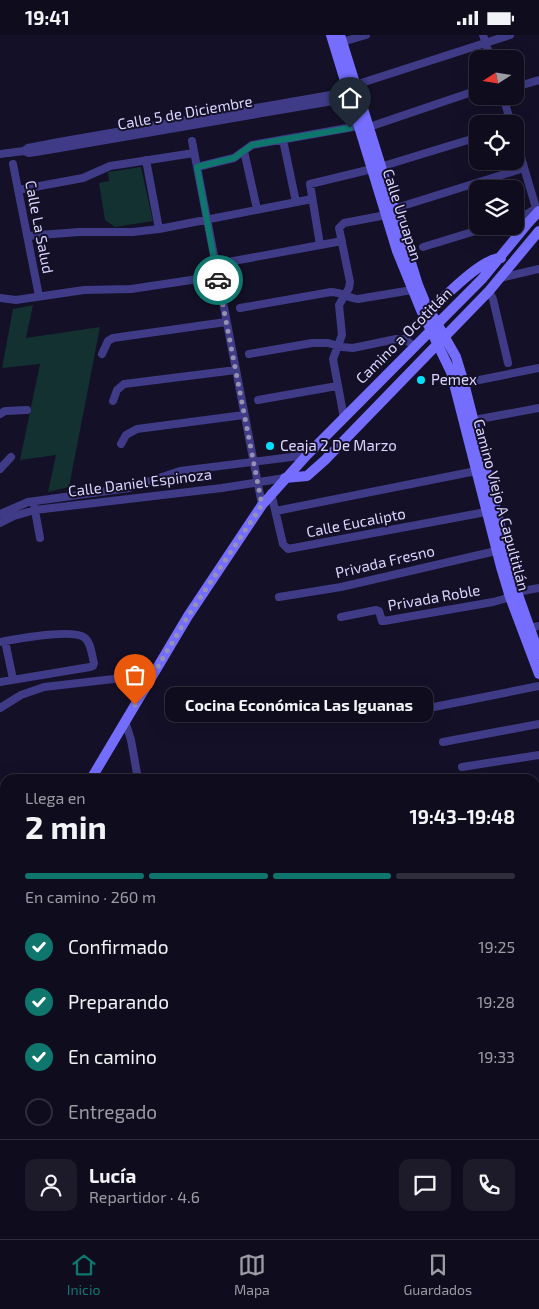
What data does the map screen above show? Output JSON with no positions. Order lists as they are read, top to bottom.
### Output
{
  "streets": {
    "main road": ["Calle Uruapan", "Camino a Ocotitlán", "Camino Viejo A Capultitlán"],
    "street": [
      "Calle 5 de Diciembre",
      "Calle La Salud",
      "Calle Daniel Espinoza",
      "Calle Eucalipto",
      "Privada Fresno",
      "Privada Roble"
    ]
  },
  "crossings": [
    ["Calle 5 de Diciembre", "Calle Uruapan"],
    ["Calle Uruapan", "Camino a Ocotitlán"],
    ["Calle Uruapan", "Camino Viejo A Capultitlán"],
    ["Camino a Ocotitlán", "Calle Daniel Espinoza"],
    ["Camino a Ocotitlán", "Camino Viejo A Capultitlán"],
    ["Camino a Ocotitlán", "Calle Eucalipto"],
    ["Camino Viejo A Capultitlán", "Calle Eucalipto"],
    ["Camino Viejo A Capultitlán", "Privada Fresno"],
    ["Camino Viejo A Capultitlán", "Privada Roble"]
  ],
  "places": ["Pemex", "Ceaja 2 De Marzo", "Cocina Económica Las Iguanas"],
  "north": "left",
  "page": {
    "status": "19:41",
    "bubble": "Cocina Económica Las Iguanas",
    "heading": ["2 min", "Llega en", "19:43–19:48"],
    "panel": ["Lucía", "Repartidor · 4.6"],
    "bar": "En camino · 260 m",
    "list": [
      ["Confirmado", "19:25"],
      ["Preparando", "19:28"],
      ["En camino", "19:33"],
      "Entregado"
    ],
    "tabs": ["Inicio", "Mapa", "Guardados"]
  }
}
